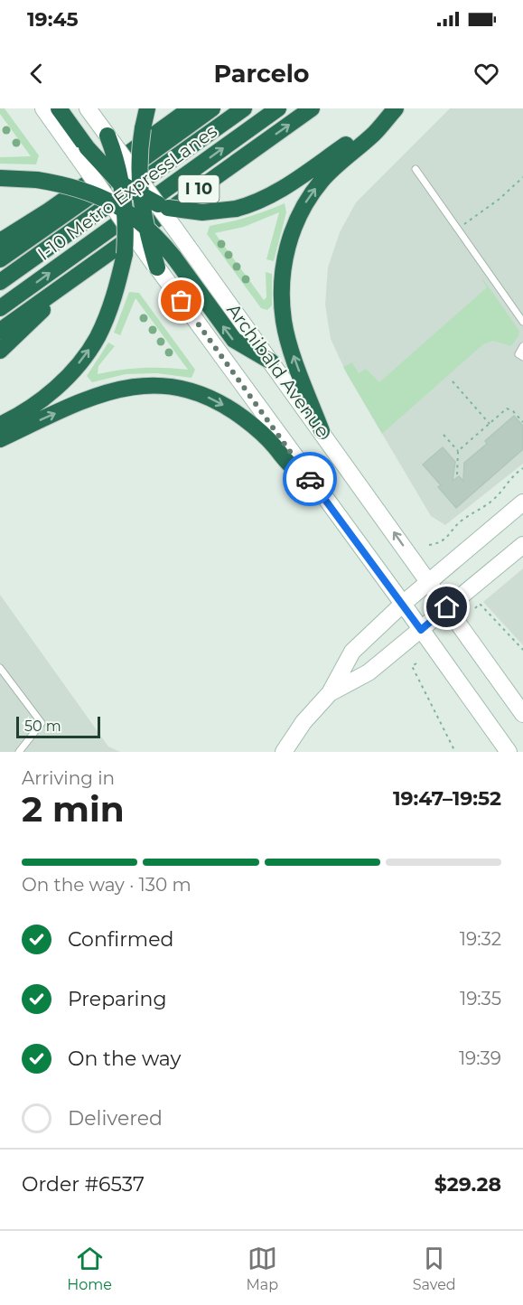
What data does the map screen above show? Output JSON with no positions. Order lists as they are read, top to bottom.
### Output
{
  "streets": {
    "highway": ["I 10", "I-10 Metro ExpressLanes"],
    "main road": ["Archibald Avenue"]
  },
  "scale_bar": "50 m",
  "page": {
    "status": "19:45",
    "header": "Parcelo",
    "scale": "50 m",
    "heading": ["2 min", "Arriving in", "19:47–19:52"],
    "panel": ["Order #6537", "$29.28"],
    "bar": "On the way · 130 m",
    "list": [
      ["Confirmed", "19:32"],
      ["Preparing", "19:35"],
      ["On the way", "19:39"],
      "Delivered"
    ],
    "tabs": ["Home", "Map", "Saved"]
  }
}
